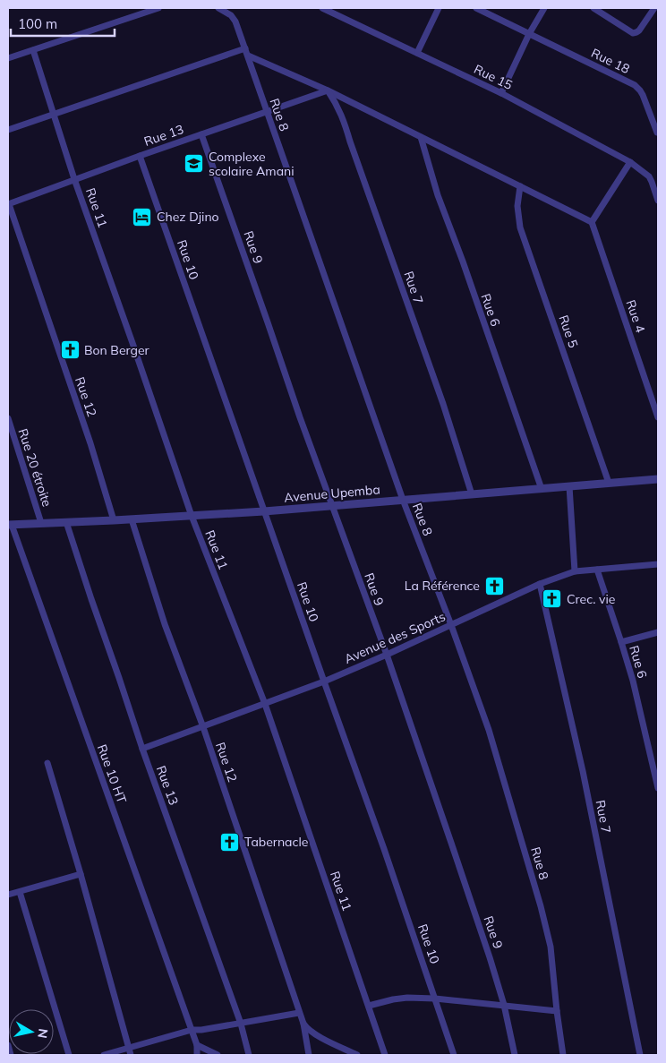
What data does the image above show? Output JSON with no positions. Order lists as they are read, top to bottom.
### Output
{
  "streets": {
    "street": [
      "Rue 18",
      "Rue 15",
      "Rue 8",
      "Rue 13",
      "Rue 11",
      "Rue 9",
      "Rue 10",
      "Rue 7",
      "Rue 6",
      "Rue 4",
      "Rue 5",
      "Rue 12",
      "Rue 20 étroite",
      "Avenue Upemba",
      "Avenue des Sports",
      "Rue 10 HT"
    ]
  },
  "crossings": [
    ["Rue 8", "Rue 13"],
    ["Rue 8", "Avenue Upemba"],
    ["Rue 8", "Avenue des Sports"],
    ["Rue 13", "Rue 11"],
    ["Rue 13", "Rue 9"],
    ["Rue 13", "Rue 10"],
    ["Rue 13", "Rue 7"],
    ["Rue 13", "Rue 12"],
    ["Rue 13", "Avenue Upemba"],
    ["Rue 13", "Avenue des Sports"],
    ["Rue 11", "Avenue Upemba"],
    ["Rue 11", "Avenue des Sports"],
    ["Rue 9", "Avenue Upemba"],
    ["Rue 9", "Avenue des Sports"],
    ["Rue 10", "Avenue Upemba"],
    ["Rue 10", "Avenue des Sports"],
    ["Rue 7", "Avenue Upemba"],
    ["Rue 7", "Avenue des Sports"],
    ["Rue 6", "Avenue Upemba"],
    ["Rue 6", "Avenue des Sports"],
    ["Rue 5", "Avenue Upemba"],
    ["Rue 12", "Avenue Upemba"],
    ["Rue 12", "Avenue des Sports"],
    ["Rue 20 étroite", "Avenue Upemba"],
    ["Avenue Upemba", "Rue 10 HT"]
  ],
  "places": {
    "school or university": ["Complexe scolaire Amani"],
    "hotel": ["Chez Djino"],
    "church": [
      "Bon Berger",
      "La Référence",
      "Crec. vie",
      "Tabernacle"
    ]
  },
  "scale_bar": "100 m",
  "north": "right"
}
